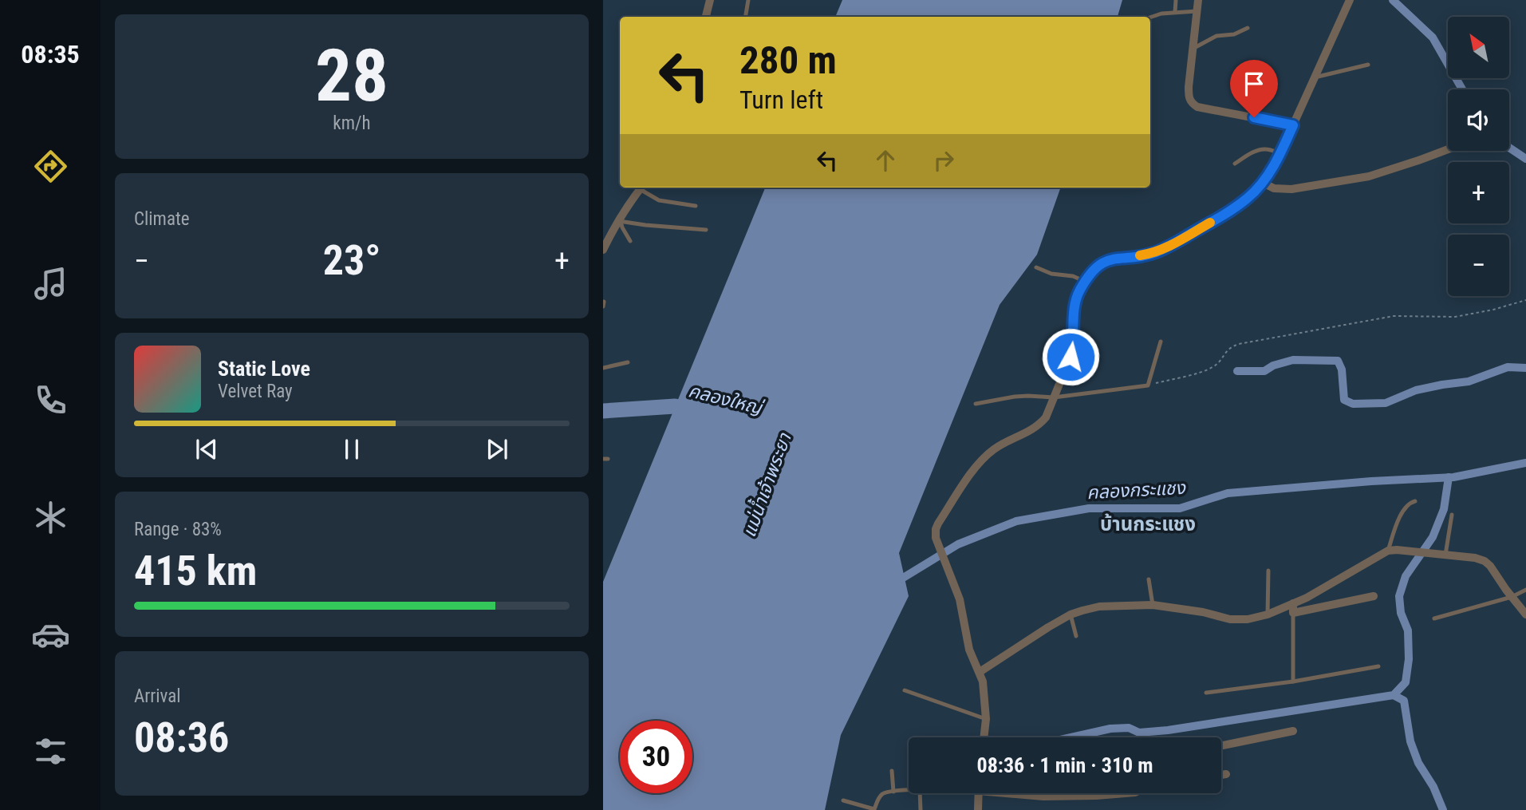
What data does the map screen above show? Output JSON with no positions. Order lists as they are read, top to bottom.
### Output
{
  "districts": ["บ้านกระแชง"],
  "water": ["คลองใหญ่", "แม่น้ำเจ้าพระยา", "คลองกระแชง"],
  "north": "top left",
  "page": {
    "tabs": "08:35",
    "tile": [
      ["28", "km/h"],
      "Climate",
      ["Range · 83%", "415 km"],
      ["Arrival", "08:36"]
    ],
    "map_buttons": ["+", "−"],
    "turn": ["280 m", "Turn left"],
    "heat": ["−", "23°", "+"],
    "song": ["Static Love", "Velvet Ray"],
    "limit": "30",
    "trip": "08:36 · 1 min · 310 m"
  }
}
